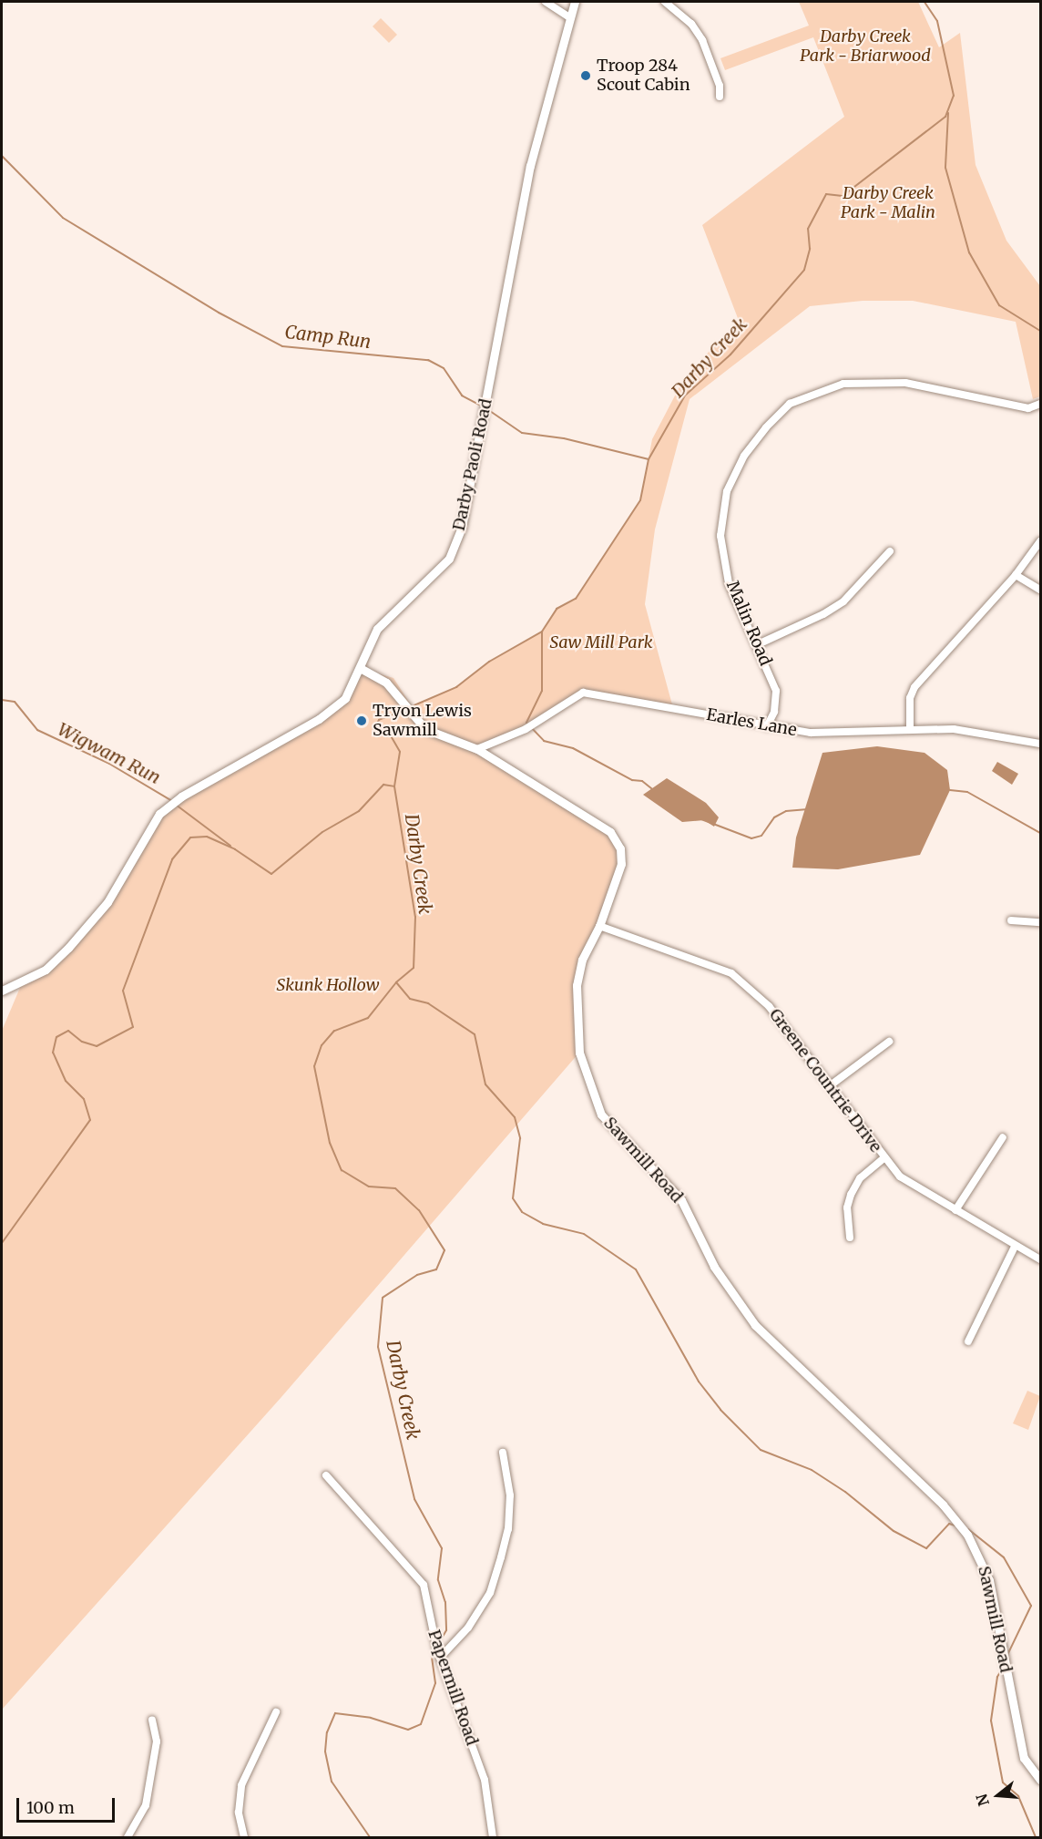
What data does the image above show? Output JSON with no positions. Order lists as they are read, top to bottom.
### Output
{
  "streets": {
    "street": [
      "Darby Paoli Road",
      "Malin Road",
      "Earles Lane",
      "Greene Countrie Drive",
      "Sawmill Road",
      "Papermill Road"
    ]
  },
  "crossings": [
    ["Darby Paoli Road", "Sawmill Road"],
    ["Malin Road", "Earles Lane"],
    ["Earles Lane", "Sawmill Road"],
    ["Greene Countrie Drive", "Sawmill Road"]
  ],
  "water": ["Camp Run", "Darby Creek", "Wigwam Run"],
  "parks": [
    "Darby Creek Park - Briarwood",
    "Darby Creek Park - Malin",
    "Saw Mill Park",
    "Skunk Hollow"
  ],
  "places": ["Troop 284 Scout Cabin", "Tryon Lewis Sawmill"],
  "scale_bar": "100 m",
  "north": "left"
}
